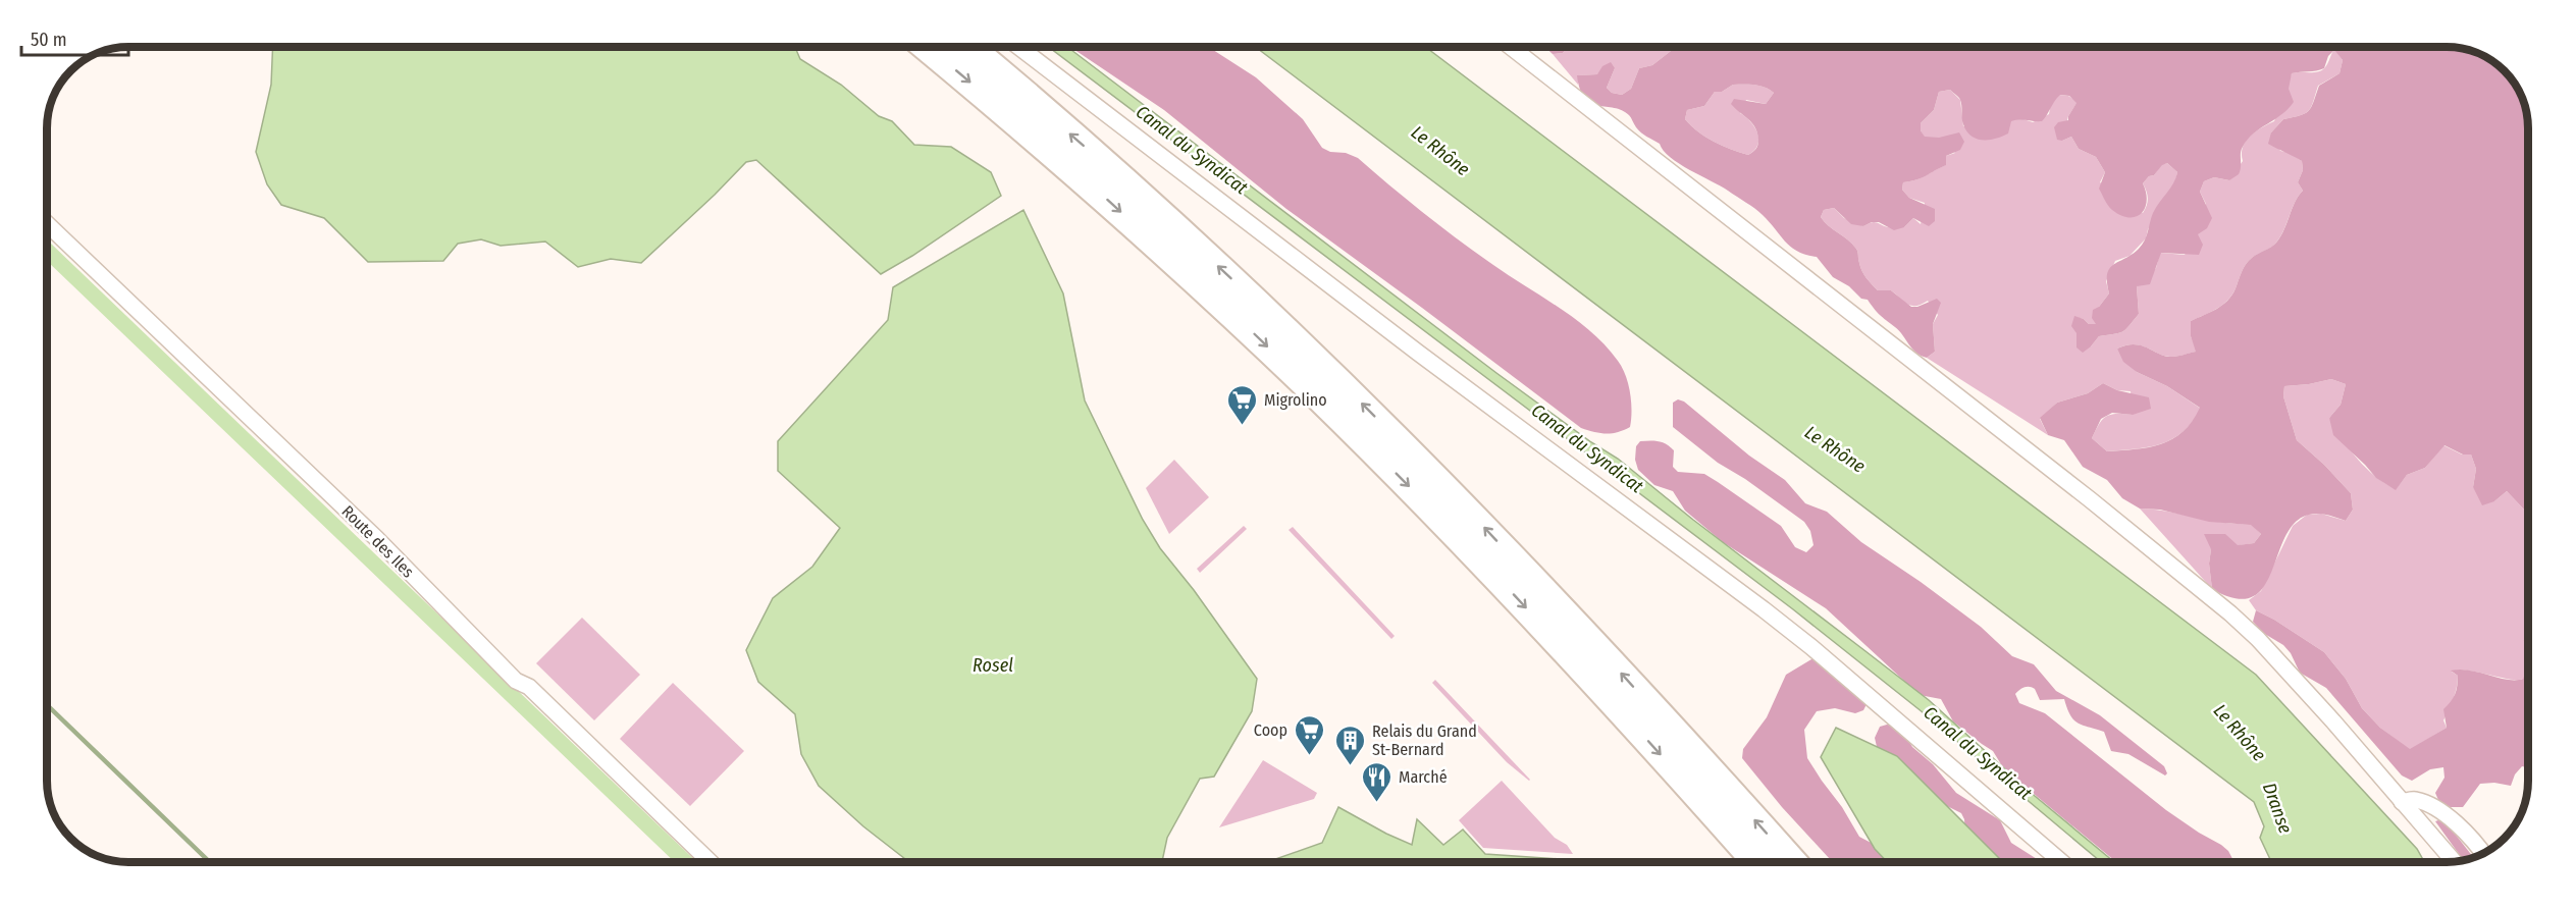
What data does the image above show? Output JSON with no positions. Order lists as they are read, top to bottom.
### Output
{
  "streets": {
    "street": ["Route des Iles"]
  },
  "water": [
    "Canal du Syndicat",
    "Le Rhône",
    "Rosel",
    "Dranse"
  ],
  "places": {
    "supermarket": ["Migrolino", "Coop"],
    "building": ["Relais du Grand St-Bernard"],
    "restaurant": ["Marché"]
  },
  "scale_bar": "50 m"
}
